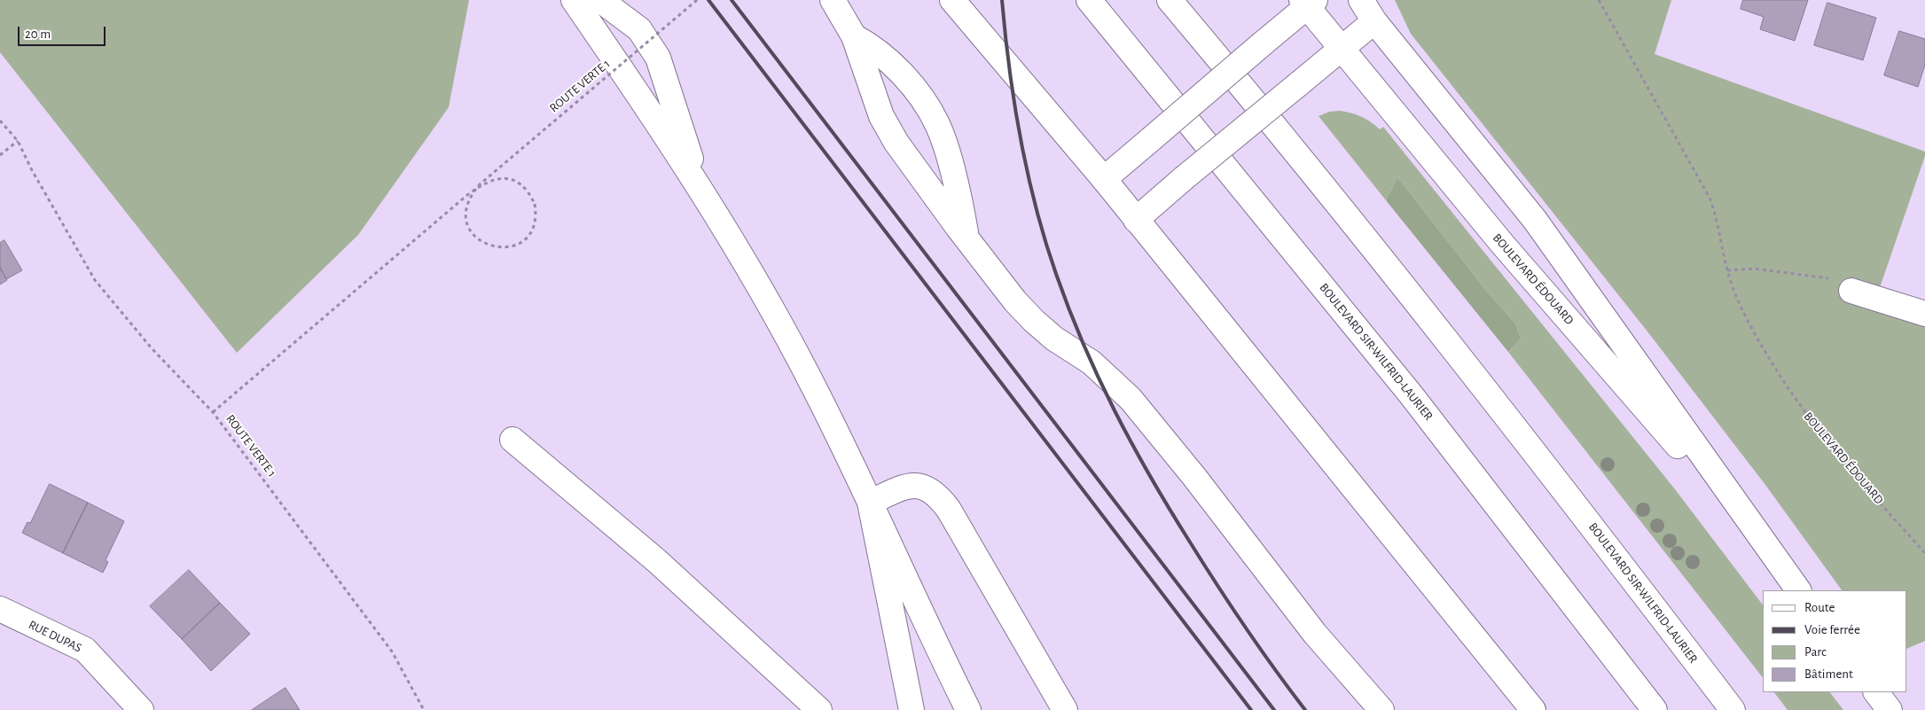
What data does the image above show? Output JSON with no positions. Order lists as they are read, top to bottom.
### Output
{
  "streets": {
    "main road": ["BOULEVARD ÉDOUARD", "BOULEVARD SIR-WILFRID-LAURIER", "RUE DUPAS"],
    "path": ["ROUTE VERTE 1"]
  },
  "legend": [
    "Route",
    "Voie ferrée",
    "Parc",
    "Bâtiment"
  ],
  "scale_bar": "20 m"
}
